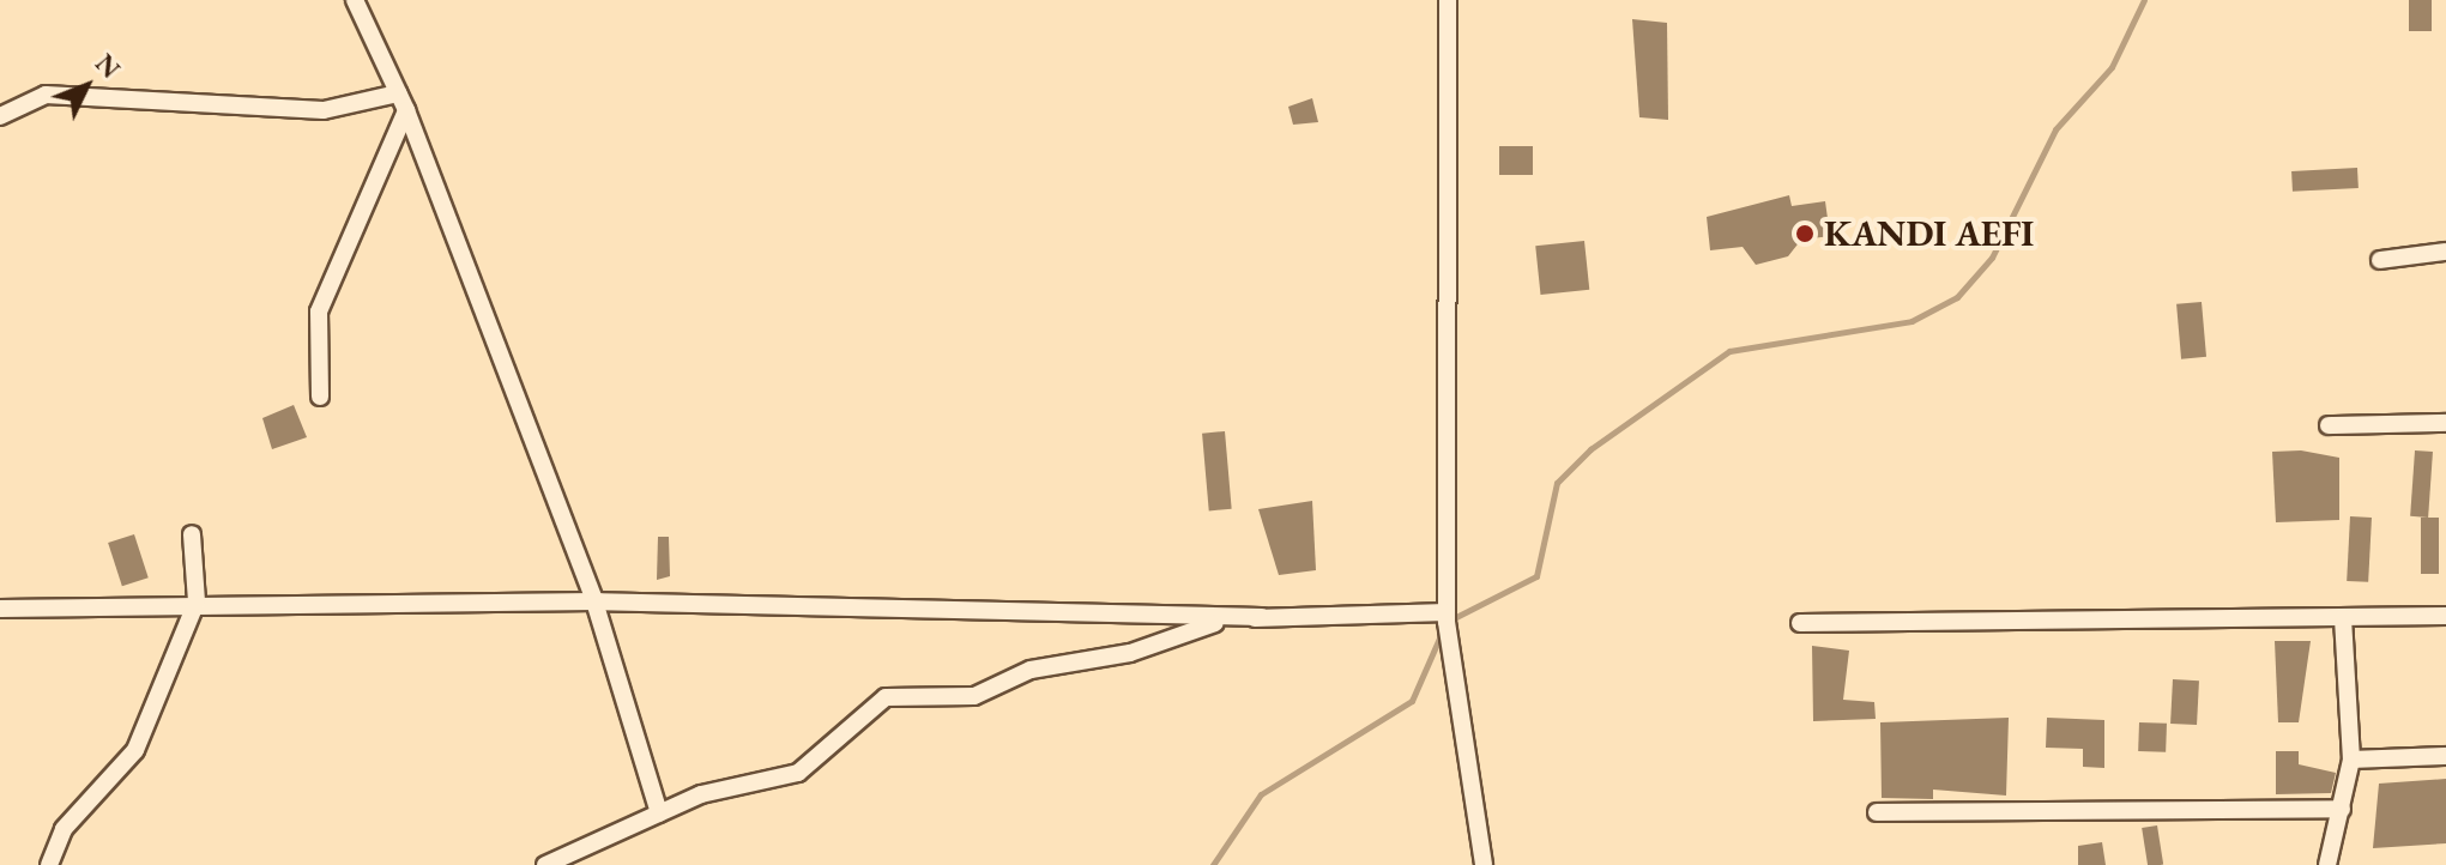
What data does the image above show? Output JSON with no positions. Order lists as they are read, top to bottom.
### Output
{
  "places": ["KANDI AEFI"],
  "north": "top right"
}
